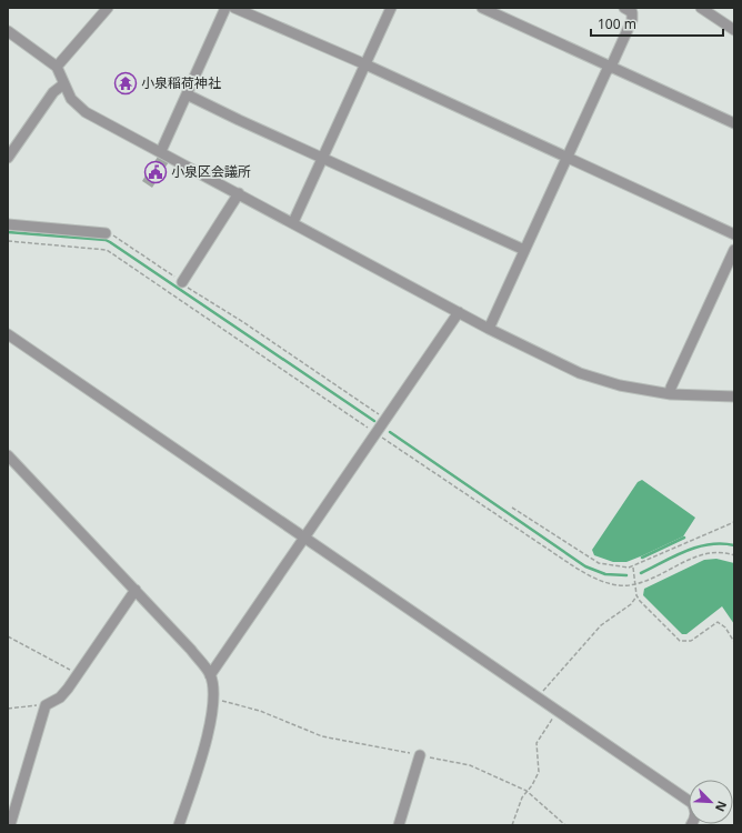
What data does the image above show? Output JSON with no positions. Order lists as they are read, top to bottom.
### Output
{
  "places": {
    "temple": ["小泉稲荷神社"],
    "public building": ["小泉区会議所"]
  },
  "scale_bar": "100 m",
  "north": "bottom right"
}
